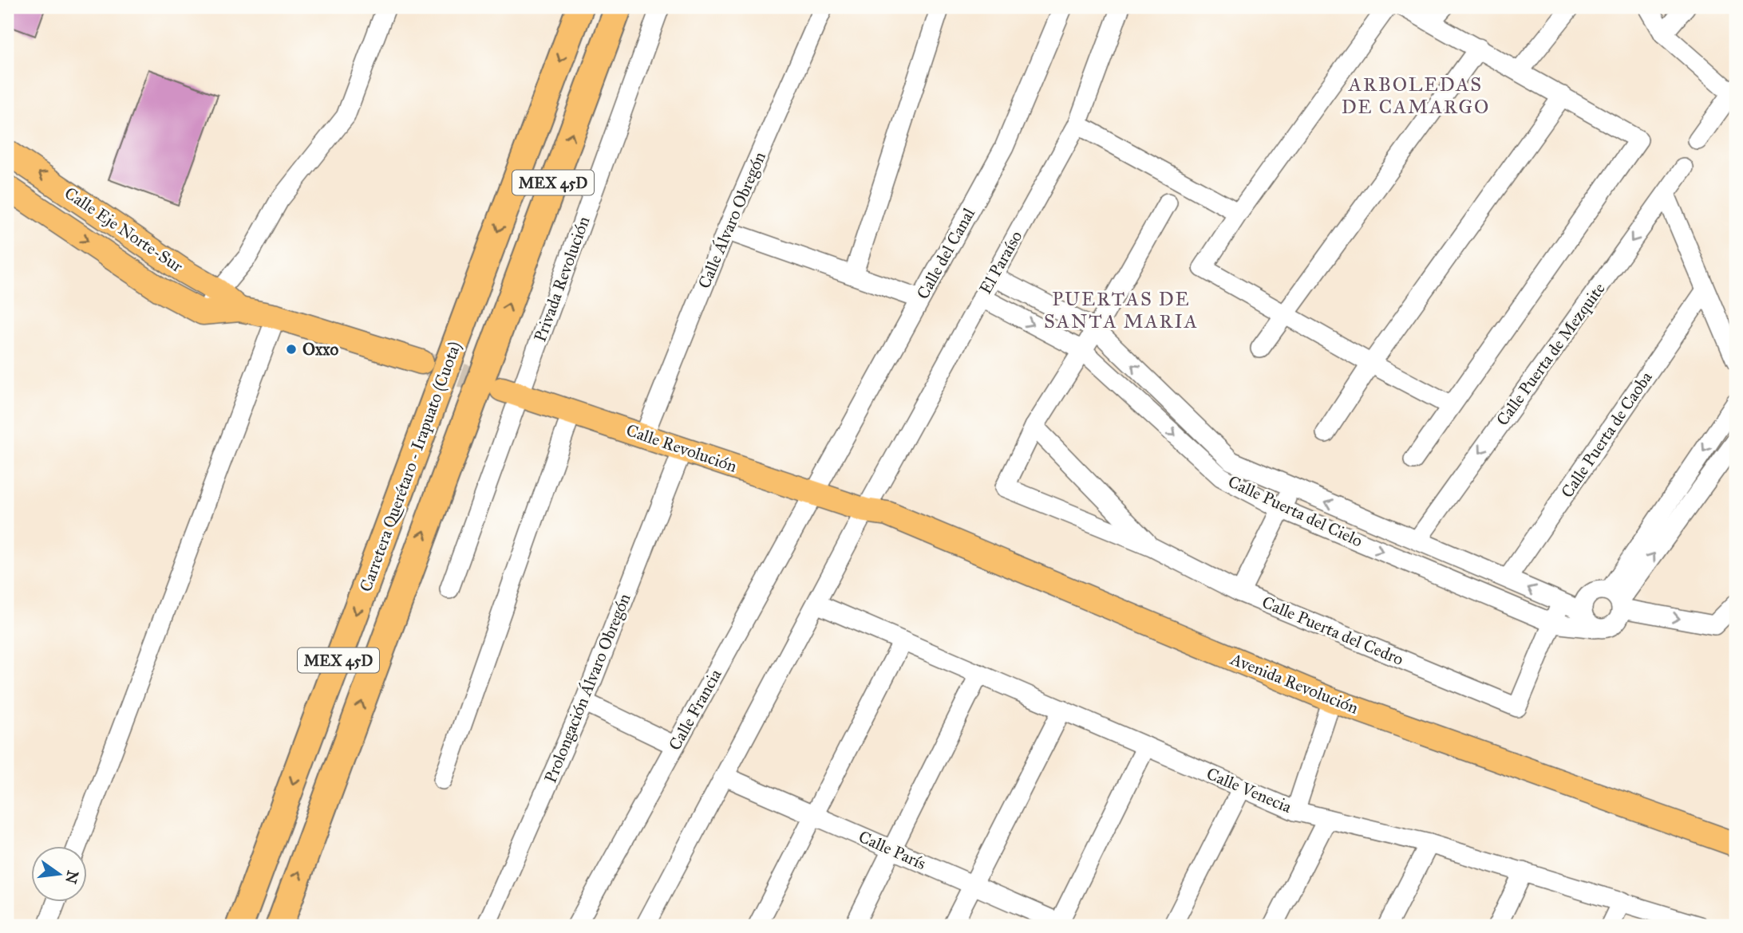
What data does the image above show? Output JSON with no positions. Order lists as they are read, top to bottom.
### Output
{
  "streets": {
    "highway": ["MEX 45D", "Carretera Querétaro - Irapuato (Cuota)"],
    "main road": ["Calle Eje Norte-Sur", "Calle Revolución", "Avenida Revolución"],
    "street": [
      "Calle Álvaro Obregón",
      "Calle del Canal",
      "El Paraíso",
      "Privada Revolución",
      "Calle Puerta de Mezquite",
      "Calle Puerta de Caoba",
      "Calle Puerta del Cielo",
      "Calle Puerta del Cedro",
      "Prolongación Álvaro Obregón",
      "Calle Francia",
      "Calle Venecia",
      "Calle París"
    ]
  },
  "crossings": [
    ["Calle Álvaro Obregón", "Calle Revolución"],
    ["Calle del Canal", "Calle Revolución"],
    ["Calle del Canal", "Calle Francia"],
    ["El Paraíso", "Calle Revolución"],
    ["El Paraíso", "Calle Puerta del Cielo"],
    ["El Paraíso", "Avenida Revolución"],
    ["Privada Revolución", "Calle Revolución"],
    ["Calle Puerta de Mezquite", "Calle Puerta del Cielo"],
    ["Calle Puerta de Caoba", "Calle Puerta del Cielo"],
    ["Calle Revolución", "Avenida Revolución"],
    ["Calle Revolución", "Prolongación Álvaro Obregón"],
    ["Calle Revolución", "Calle Francia"],
    ["Calle Puerta del Cielo", "Calle Puerta del Cedro"]
  ],
  "districts": ["ARBOLEDAS DE CAMARGO", "PUERTAS DE SANTA MARIA"],
  "places": ["Oxxo"],
  "north": "right"
}
